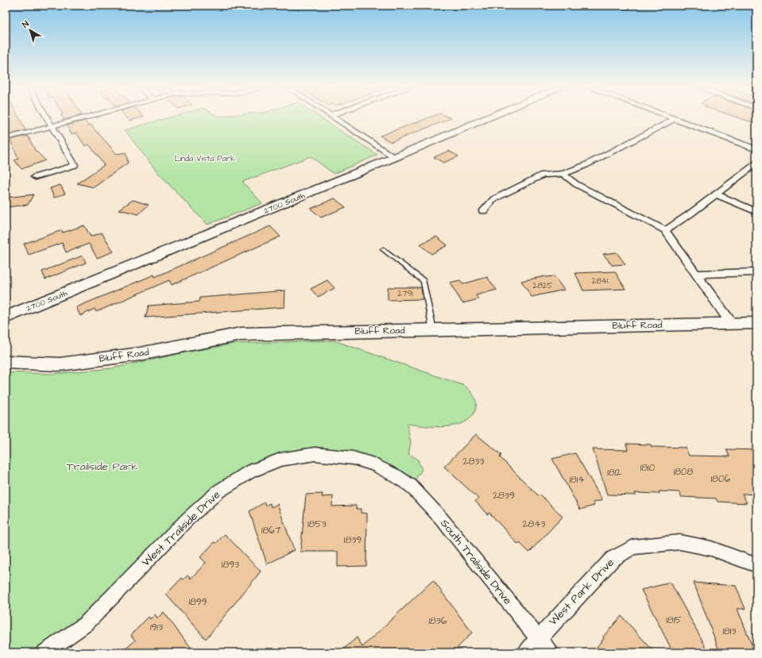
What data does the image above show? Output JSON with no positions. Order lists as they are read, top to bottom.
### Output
{
  "streets": {
    "main road": ["2700 South", "Bluff Road"],
    "street": ["West Trailside Drive", "South Trailside Drive", "West Park Drive"]
  },
  "crossings": [
    ["West Trailside Drive", "South Trailside Drive"],
    ["South Trailside Drive", "West Park Drive"]
  ],
  "parks": ["Linda Vista Park", "Trailside Park"],
  "house_numbers": [
    "2841",
    "2825",
    "2791",
    "2833",
    "1810",
    "1808",
    "1812",
    "1806",
    "1814",
    "2839",
    "1853",
    "2843",
    "1867",
    "1839",
    "1893",
    "1899",
    "1815",
    "1836",
    "1913",
    "1813"
  ],
  "north": "top left"
}
